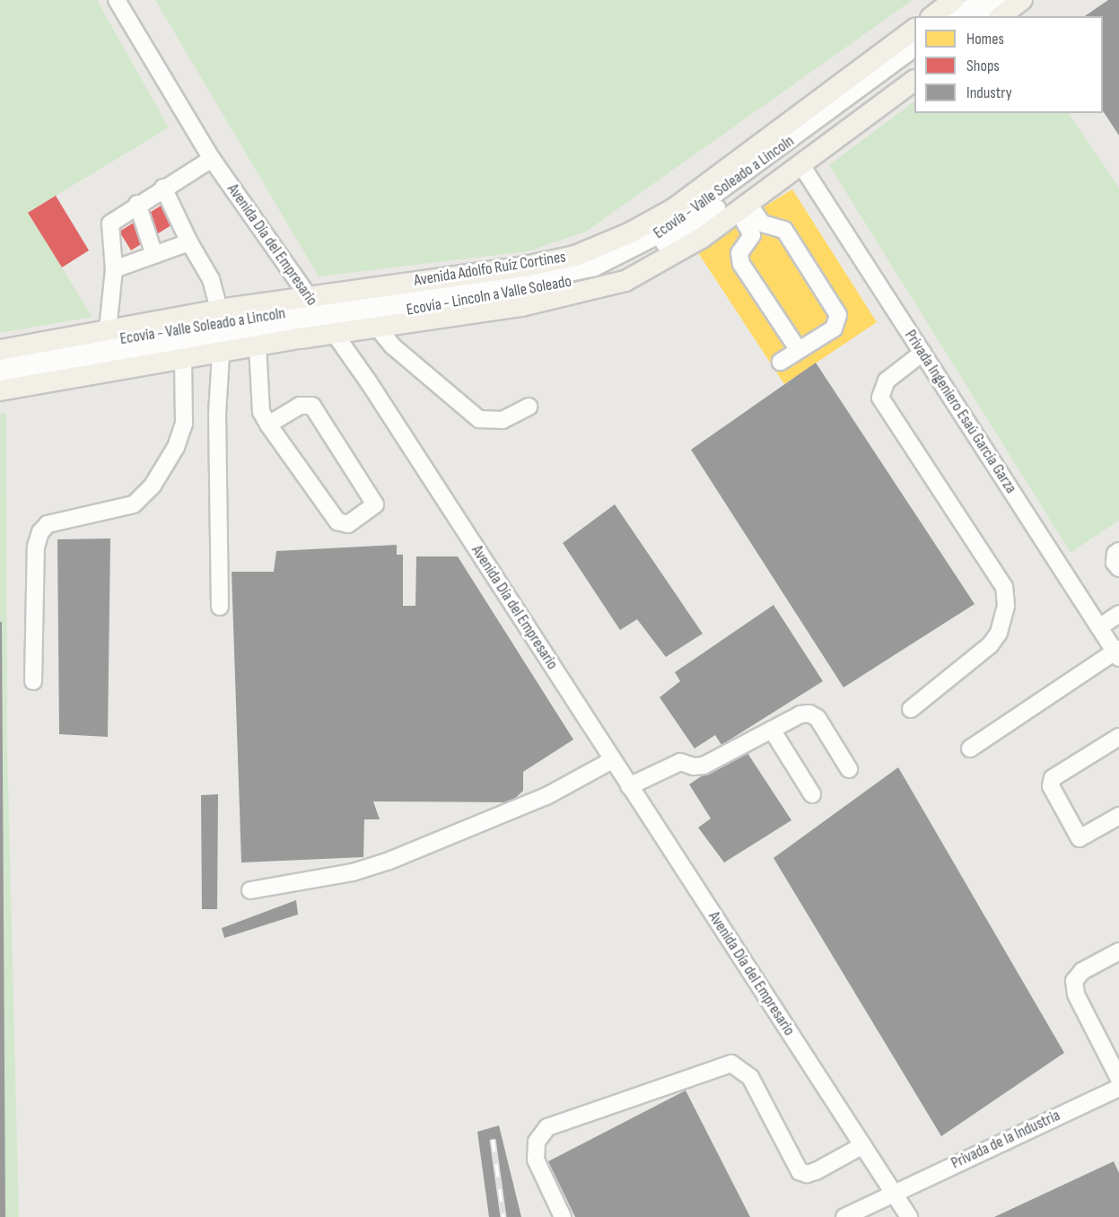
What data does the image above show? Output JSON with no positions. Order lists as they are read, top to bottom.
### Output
{
  "streets": {
    "main road": ["Avenida Adolfo Ruíz Cortines"],
    "street": [
      "Ecovía - Valle Soleado a Lincoln",
      "Avenida Día del Empresario",
      "Ecovía - Lincoln a Valle Soleado",
      "Privada Ingeniero Esaú García Garza",
      "Privada de la Industria"
    ]
  },
  "crossings": [
    ["Ecovía - Valle Soleado a Lincoln", "Avenida Día del Empresario"],
    ["Ecovía - Valle Soleado a Lincoln", "Avenida Adolfo Ruíz Cortines"],
    ["Ecovía - Valle Soleado a Lincoln", "Ecovía - Lincoln a Valle Soleado"],
    ["Avenida Día del Empresario", "Avenida Adolfo Ruíz Cortines"],
    ["Avenida Día del Empresario", "Ecovía - Lincoln a Valle Soleado"],
    ["Avenida Día del Empresario", "Privada de la Industria"],
    ["Avenida Adolfo Ruíz Cortines", "Ecovía - Lincoln a Valle Soleado"],
    ["Avenida Adolfo Ruíz Cortines", "Privada Ingeniero Esaú García Garza"]
  ],
  "legend": ["Homes", "Shops", "Industry"]
}
